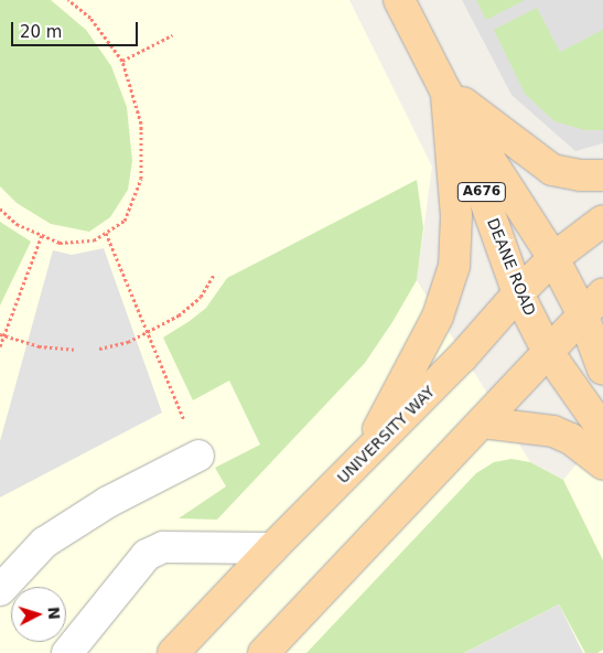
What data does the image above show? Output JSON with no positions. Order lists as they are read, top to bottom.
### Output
{
  "streets": {
    "main road": ["A676", "DEANE ROAD", "UNIVERSITY WAY"]
  },
  "crossings": [
    ["DEANE ROAD", "UNIVERSITY WAY"]
  ],
  "scale_bar": "20 m",
  "north": "right"
}
